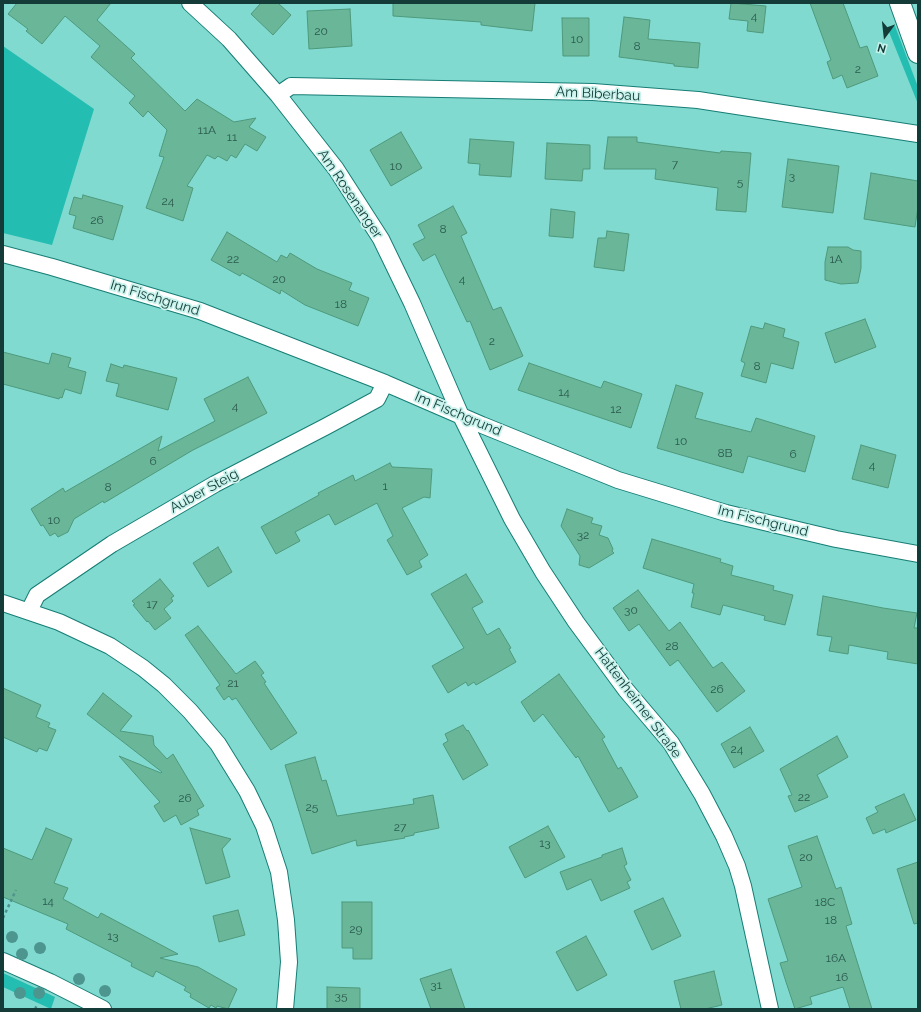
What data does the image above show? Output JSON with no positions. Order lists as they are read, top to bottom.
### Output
{
  "streets": {
    "street": [
      "Am Biberbau",
      "Am Rosenanger",
      "Im Fischgrund",
      "Auber Steig",
      "Hattenheimer Straße"
    ]
  },
  "crossings": [
    ["Am Biberbau", "Am Rosenanger"],
    ["Am Rosenanger", "Im Fischgrund"],
    ["Am Rosenanger", "Hattenheimer Straße"],
    ["Im Fischgrund", "Auber Steig"],
    ["Im Fischgrund", "Hattenheimer Straße"]
  ],
  "house_numbers": [
    "4",
    "20",
    "10",
    "8",
    "2",
    "11A",
    "11",
    "7",
    "10",
    "3",
    "5",
    "24",
    "26",
    "8",
    "22",
    "1A",
    "20",
    "4",
    "18",
    "2",
    "8",
    "14",
    "4",
    "12",
    "10",
    "8B",
    "6",
    "6",
    "4",
    "1",
    "8",
    "10",
    "32",
    "17",
    "30",
    "28",
    "21",
    "26",
    "24",
    "22",
    "26",
    "25",
    "27",
    "13",
    "20",
    "14",
    "18C",
    "18",
    "29",
    "13",
    "16A",
    "16",
    "31",
    "35"
  ],
  "north": "bottom"
}
